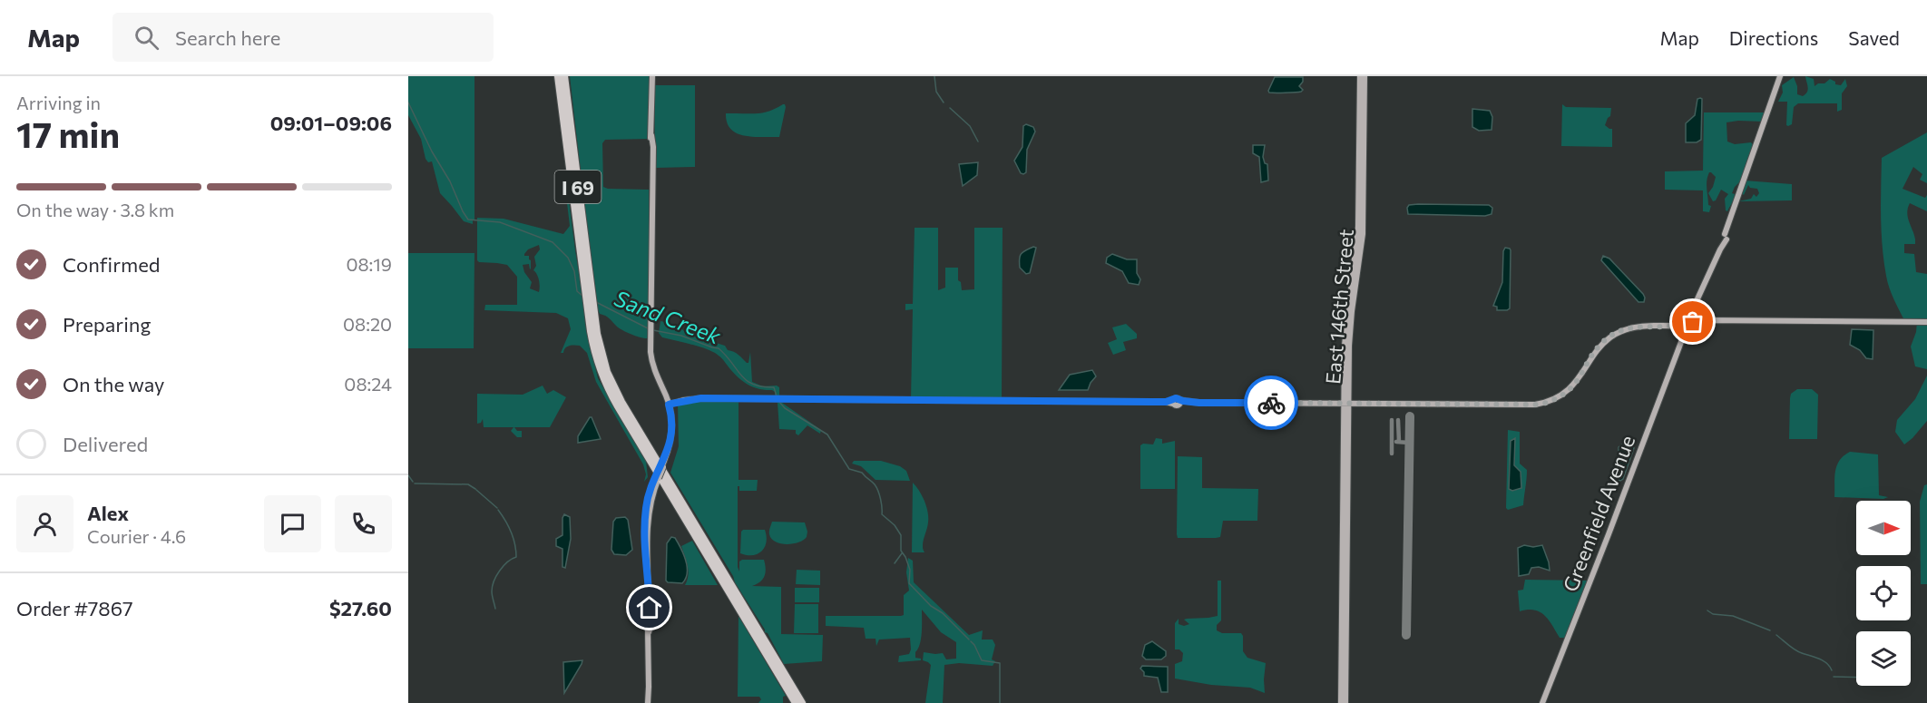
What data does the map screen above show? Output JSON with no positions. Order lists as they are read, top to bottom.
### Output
{
  "streets": {
    "highway": ["I 69"],
    "main road": ["East 146th Street", "Greenfield Avenue"]
  },
  "water": ["Sand Creek"],
  "north": "right",
  "page": {
    "header": "Map",
    "search": "Search here",
    "nav": ["Map", "Directions", "Saved"],
    "heading": ["17 min", "Arriving in", "09:01–09:06"],
    "panel": [
      "Alex",
      "Courier · 4.6",
      "Order #7867",
      "$27.60"
    ],
    "bar": "On the way · 3.8 km",
    "list": [
      ["Confirmed", "08:19"],
      ["Preparing", "08:20"],
      ["On the way", "08:24"],
      "Delivered"
    ]
  }
}
